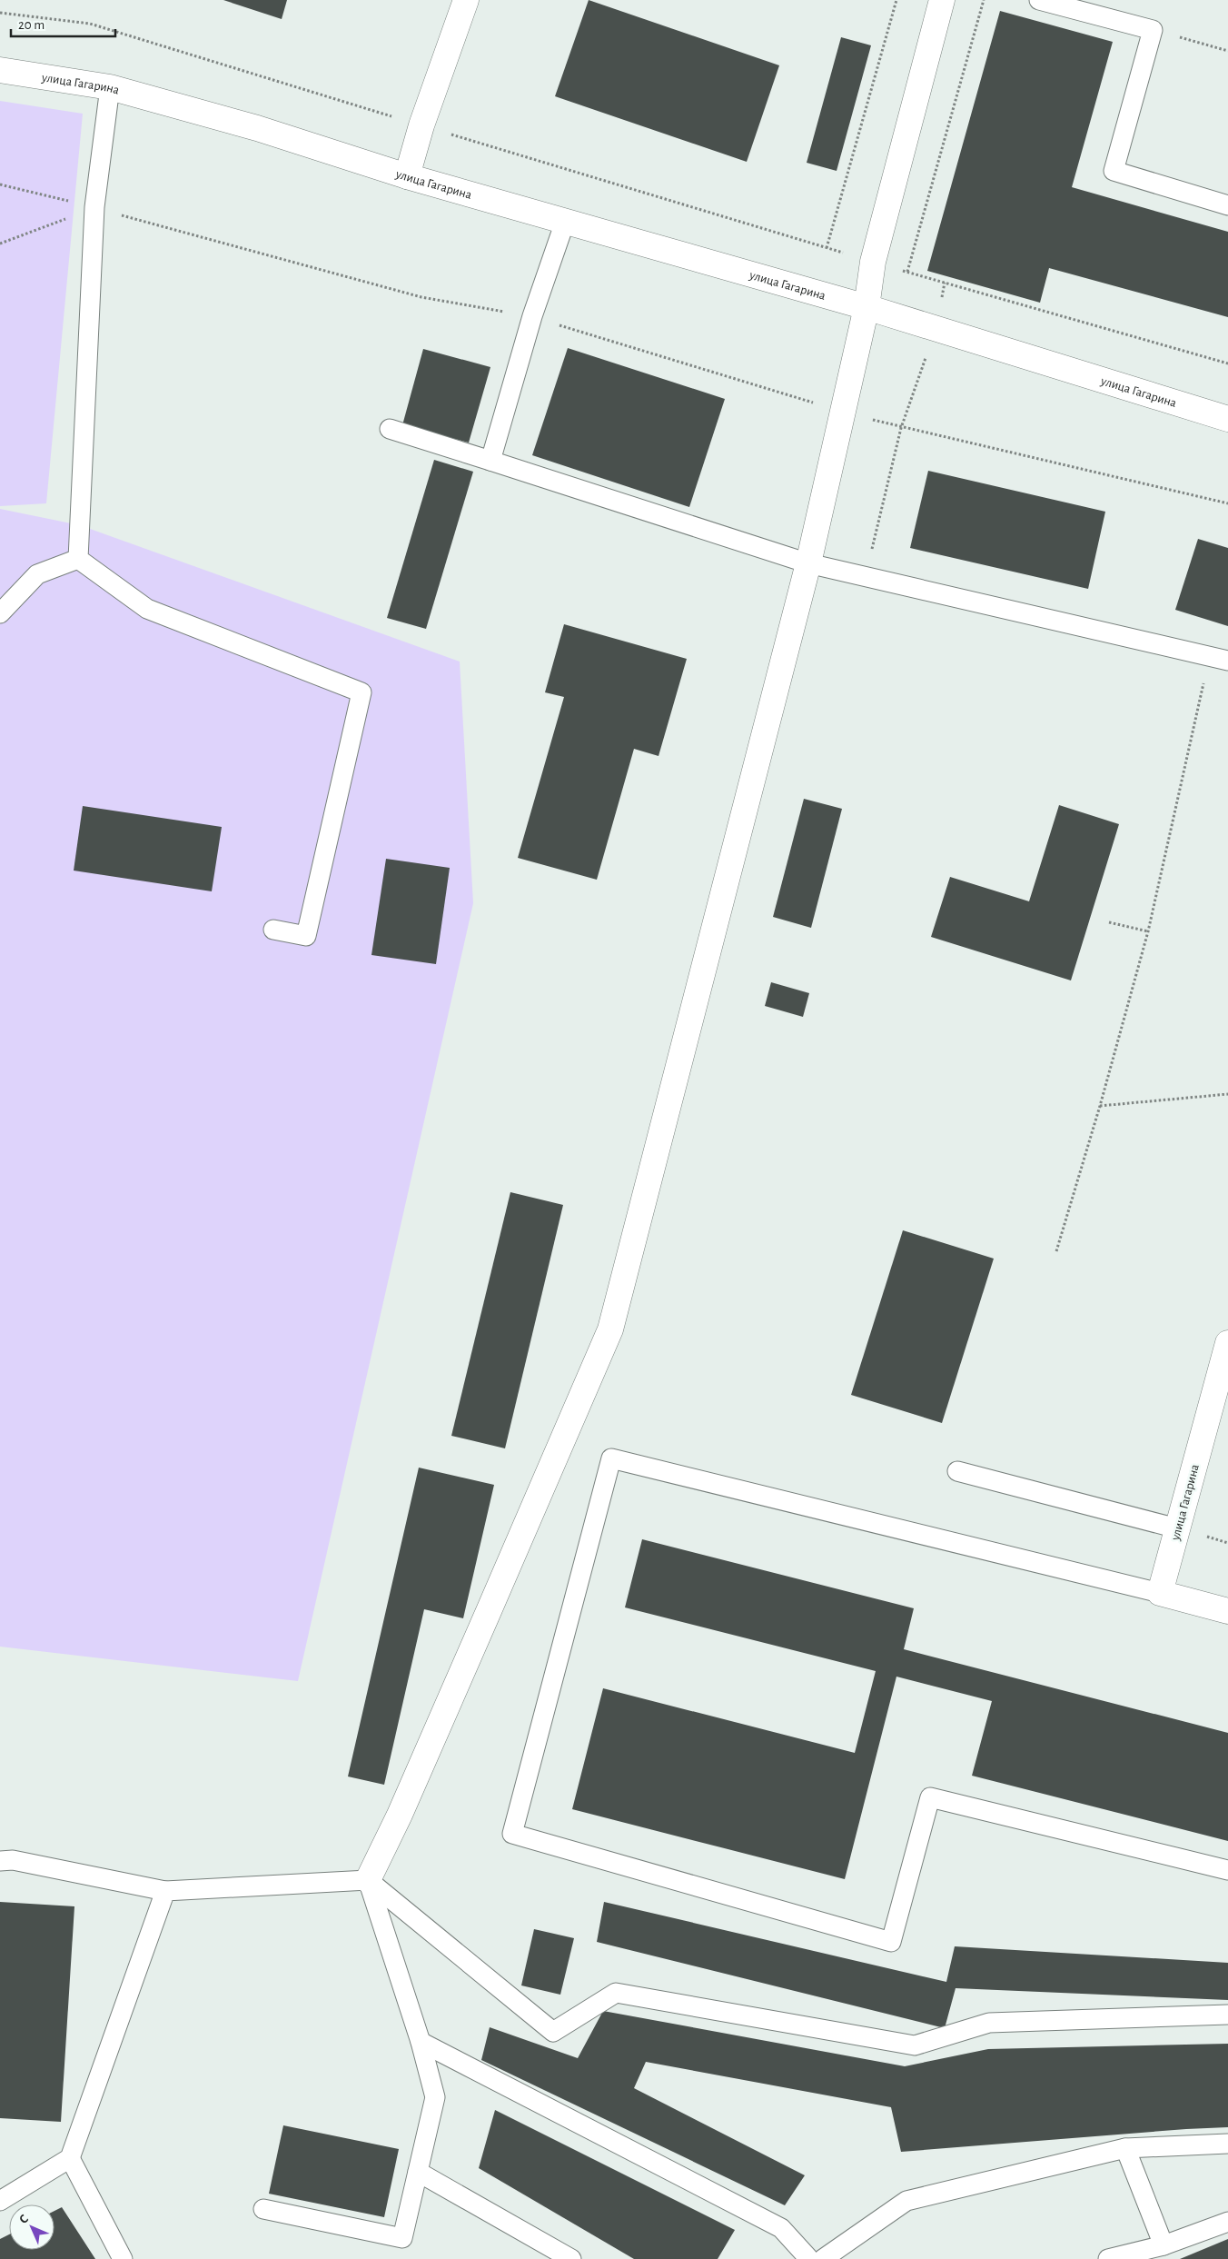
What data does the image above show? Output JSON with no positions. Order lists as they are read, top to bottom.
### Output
{
  "streets": {
    "street": ["улица Гагарина"]
  },
  "scale_bar": "20 m",
  "north": "top left"
}
